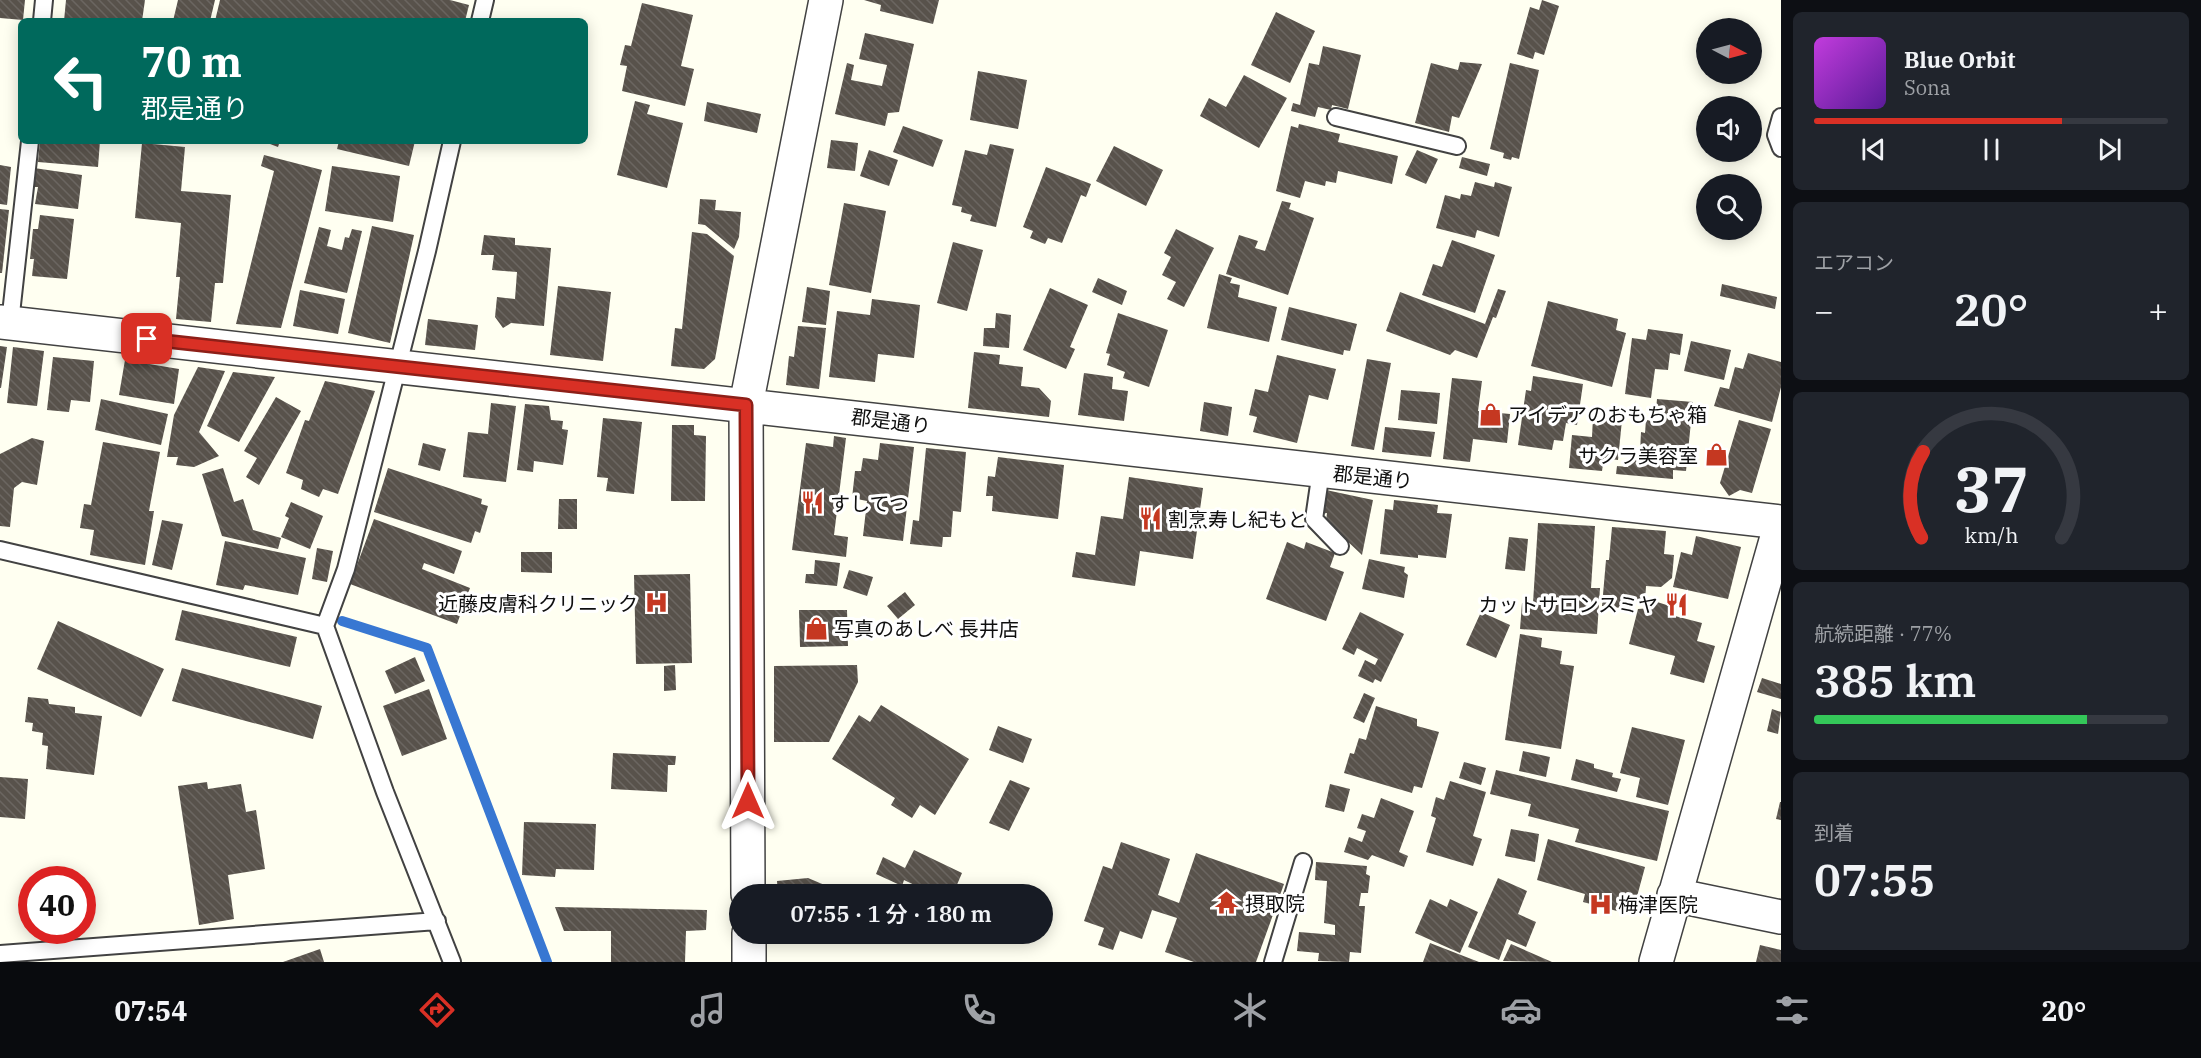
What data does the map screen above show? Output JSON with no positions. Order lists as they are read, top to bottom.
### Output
{
  "streets": {
    "street": ["郡是通り"]
  },
  "places": {
    "shop": ["アイデアのおもちゃ箱", "サクラ美容室", "写真のあしべ 長井店"],
    "restaurant": ["すしてつ", "割烹寿し紀もと", "カットサロンスミヤ"],
    "hospital": ["近藤皮膚科クリニック", "梅津医院"],
    "temple": ["摂取院"]
  },
  "north": "right",
  "page": {
    "turn": ["70 m", "郡是通り"],
    "song": ["Blue Orbit", "Sona"],
    "tile": [
      "エアコン",
      ["航続距離 · 77%", "385 km"],
      ["到着", "07:55"]
    ],
    "heat": ["−", "20°", "+"],
    "limit": "40",
    "trip": "07:55 · 1 分 · 180 m",
    "tabs": ["07:54", "20°"],
    "gauge": ["37", "km/h"]
  }
}
